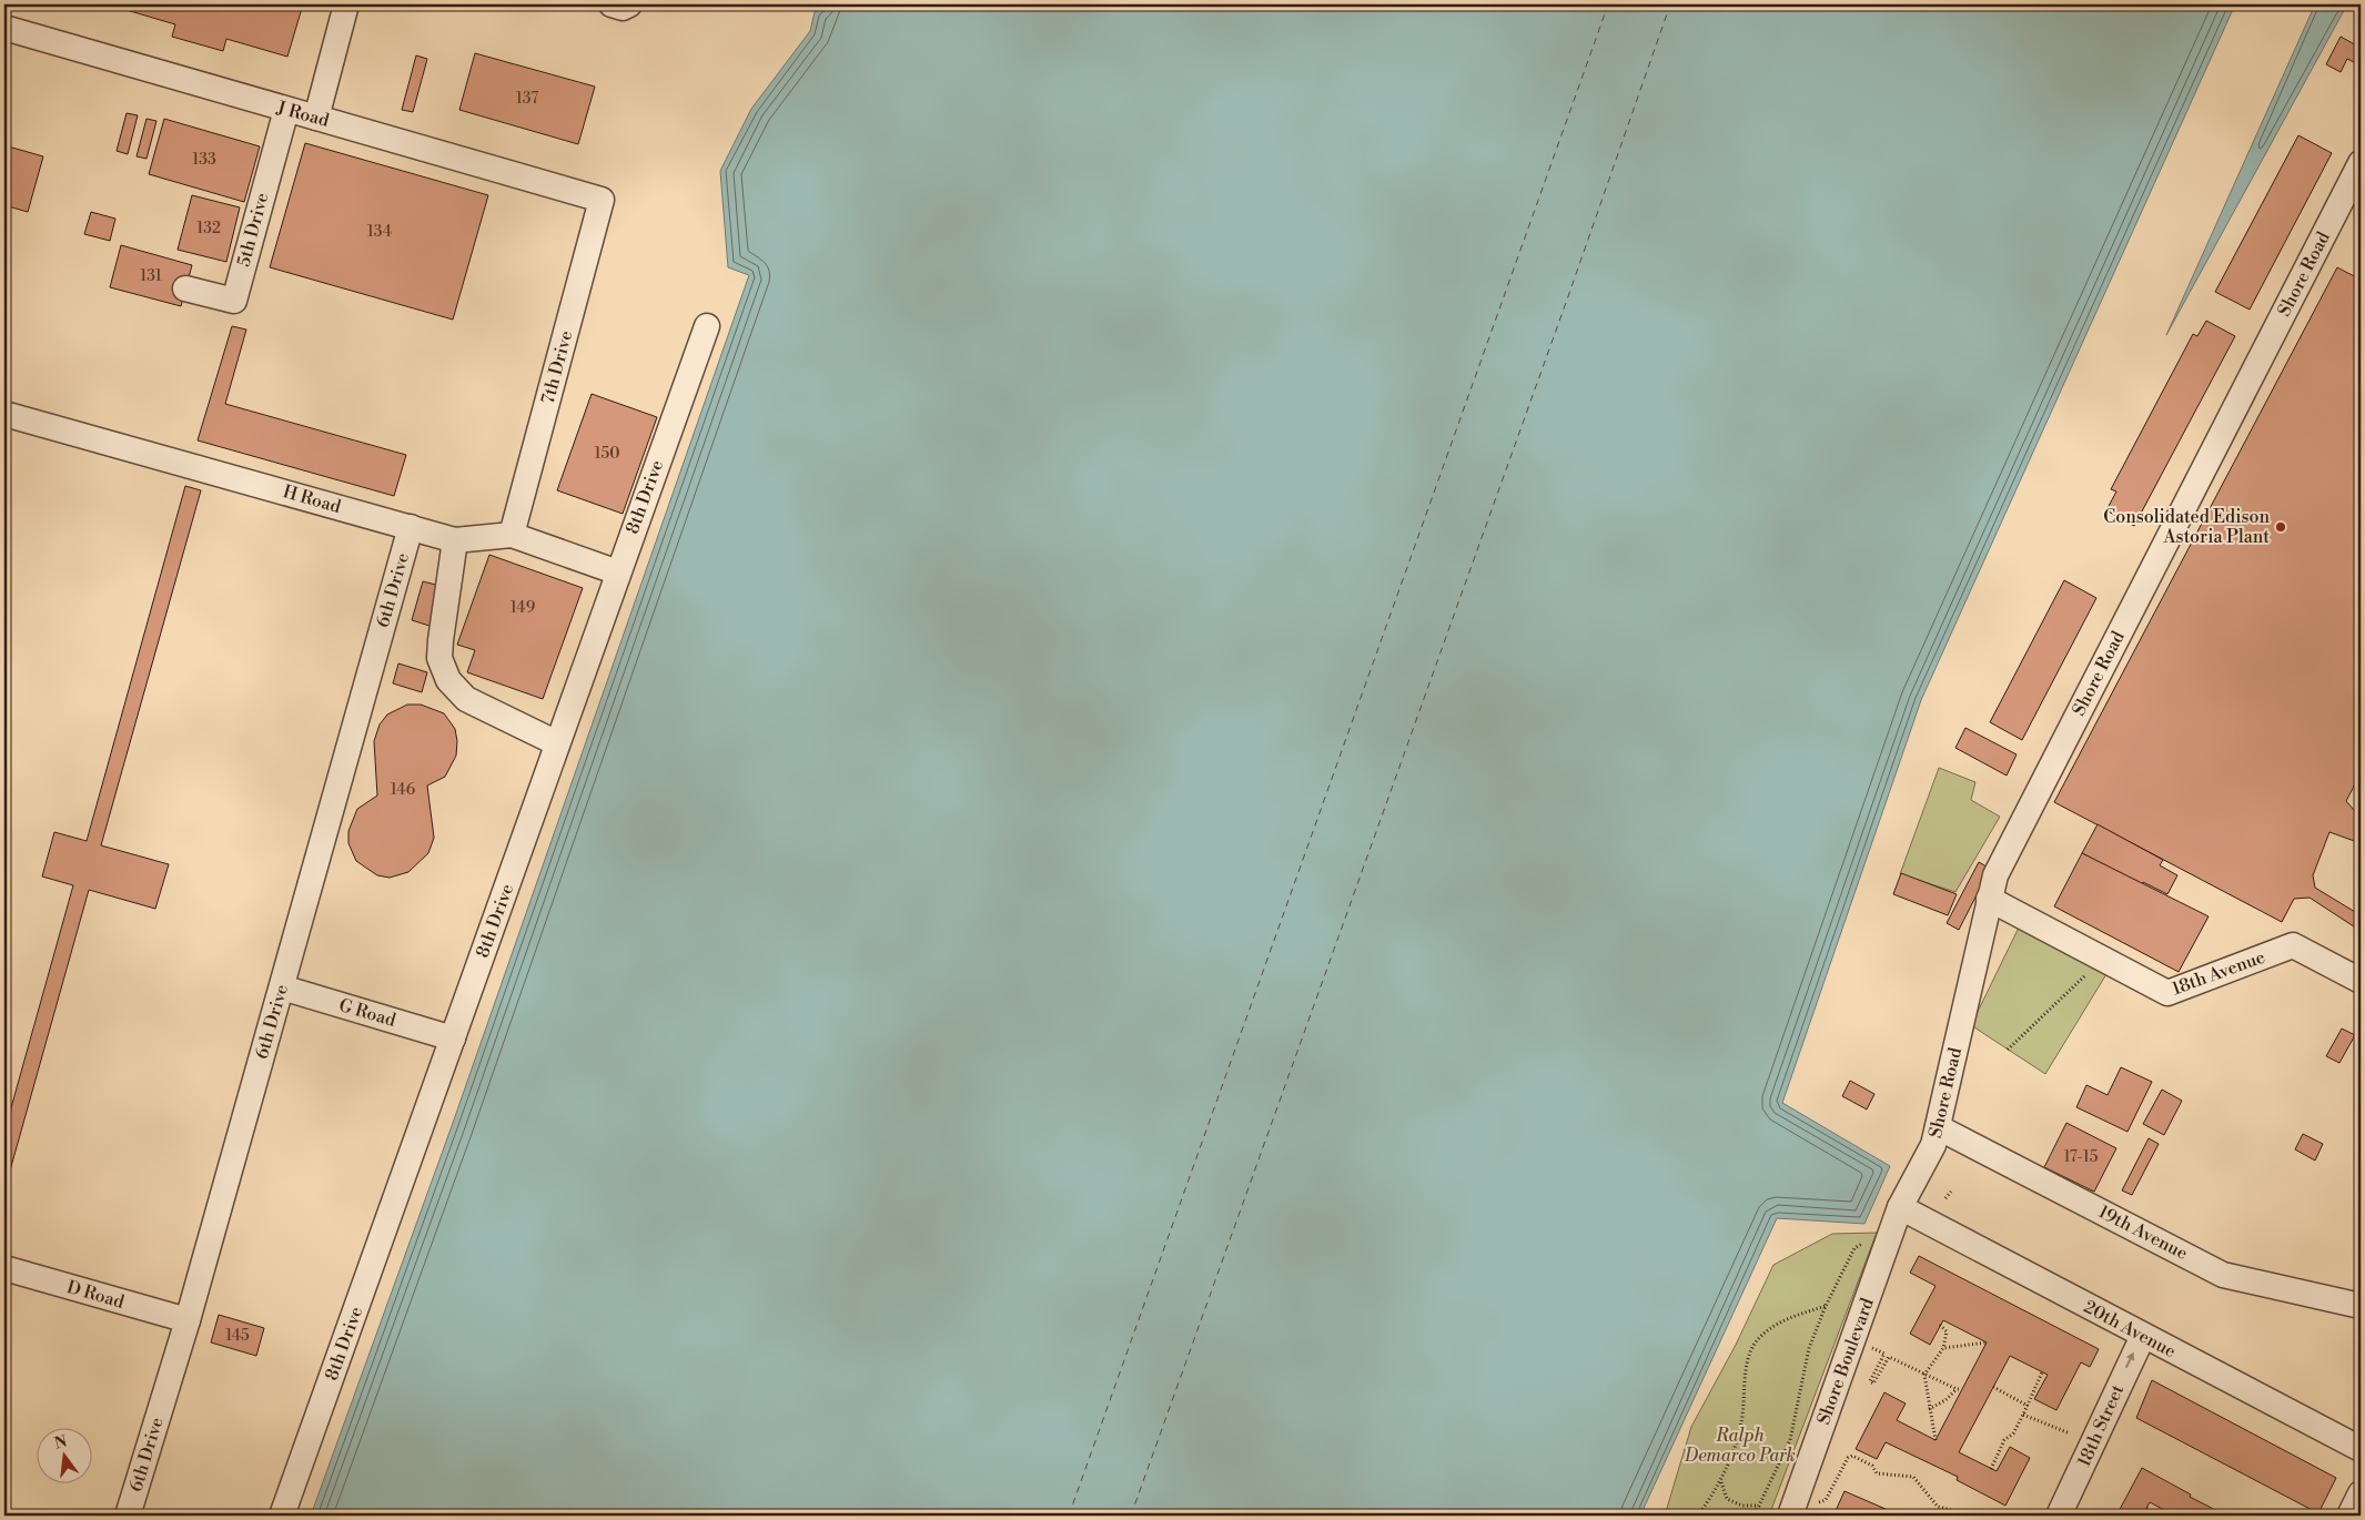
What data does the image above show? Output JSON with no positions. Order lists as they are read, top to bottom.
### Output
{
  "streets": {
    "street": [
      "J Road",
      "5th Drive",
      "Shore Road",
      "7th Drive",
      "8th Drive",
      "H Road",
      "6th Drive",
      "18th Avenue",
      "G Road",
      "19th Avenue",
      "D Road",
      "20th Avenue",
      "Shore Boulevard",
      "18th Street"
    ]
  },
  "crossings": [
    ["J Road", "5th Drive"],
    ["J Road", "7th Drive"],
    ["Shore Road", "18th Avenue"],
    ["Shore Road", "19th Avenue"],
    ["Shore Road", "20th Avenue"],
    ["Shore Road", "Shore Boulevard"],
    ["7th Drive", "H Road"],
    ["8th Drive", "H Road"],
    ["8th Drive", "G Road"],
    ["H Road", "6th Drive"],
    ["6th Drive", "G Road"],
    ["6th Drive", "D Road"],
    ["20th Avenue", "Shore Boulevard"],
    ["20th Avenue", "18th Street"]
  ],
  "one_way": ["18th Street"],
  "parks": ["Ralph Demarco Park"],
  "places": ["Consolidated Edison Astoria Plant"],
  "house_numbers": [
    "137",
    "133",
    "132",
    "134",
    "131",
    "150",
    "149",
    "146",
    "17-15",
    "145"
  ],
  "north": "top"
}
